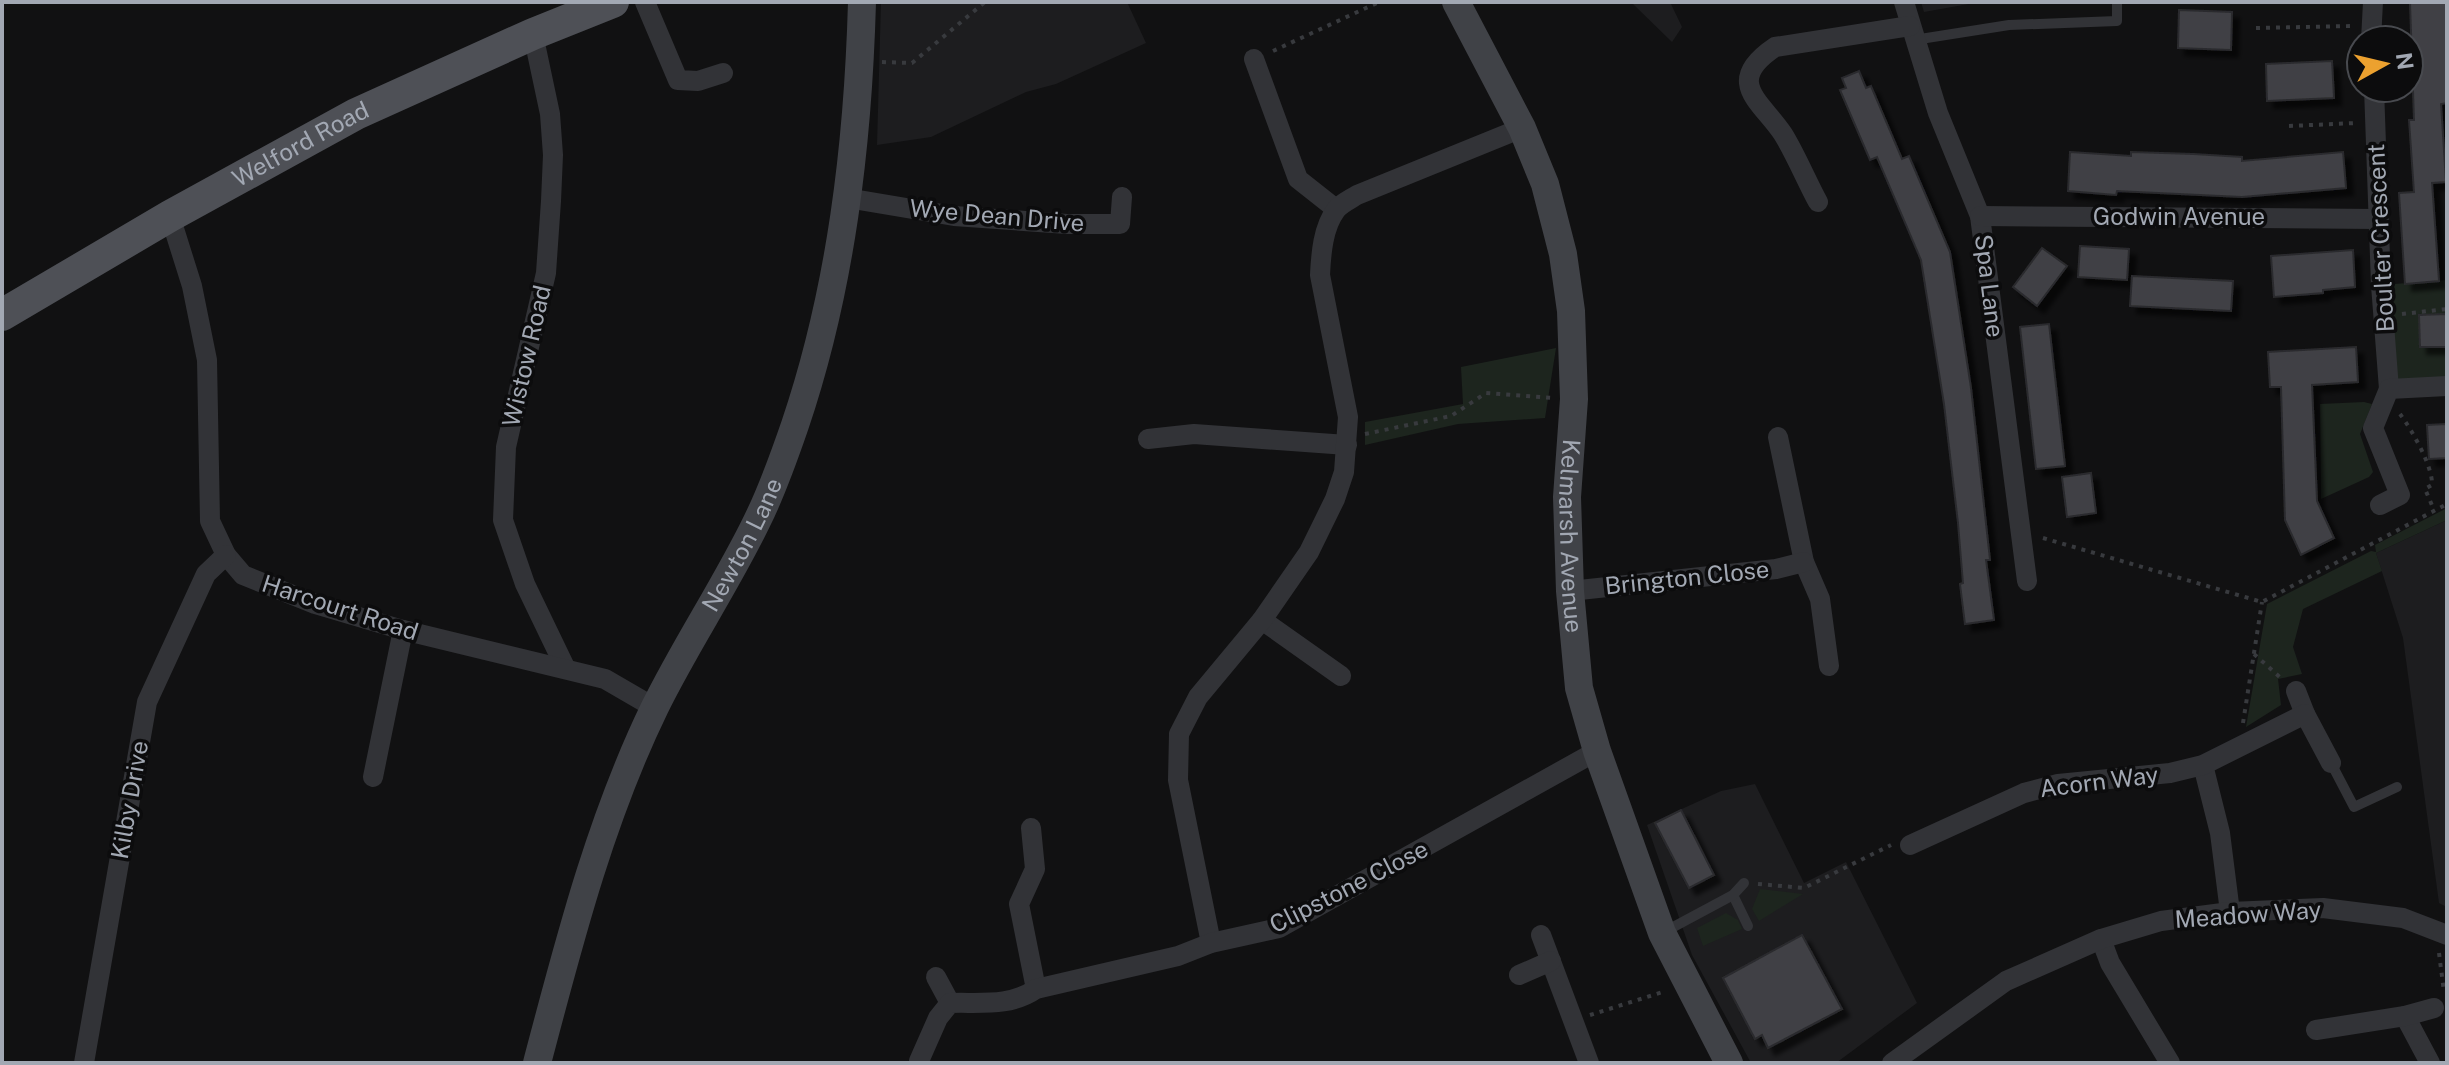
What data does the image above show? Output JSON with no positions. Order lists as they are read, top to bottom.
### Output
{
  "streets": {
    "main road": ["Welford Road"],
    "street": [
      "Wye Dean Drive",
      "Godwin Avenue",
      "Boulter Crescent",
      "Spa Lane",
      "Wistow Road",
      "Kelmarsh Avenue",
      "Newton Lane",
      "Brington Close",
      "Harcourt Road",
      "Acorn Way",
      "Kilby Drive",
      "Clipstone Close",
      "Meadow Way"
    ]
  },
  "crossings": [
    ["Welford Road", "Wistow Road"],
    ["Welford Road", "Harcourt Road"],
    ["Wye Dean Drive", "Newton Lane"],
    ["Godwin Avenue", "Boulter Crescent"],
    ["Godwin Avenue", "Spa Lane"],
    ["Wistow Road", "Harcourt Road"],
    ["Kelmarsh Avenue", "Brington Close"],
    ["Kelmarsh Avenue", "Clipstone Close"],
    ["Newton Lane", "Harcourt Road"],
    ["Harcourt Road", "Kilby Drive"]
  ],
  "north": "right"
}
